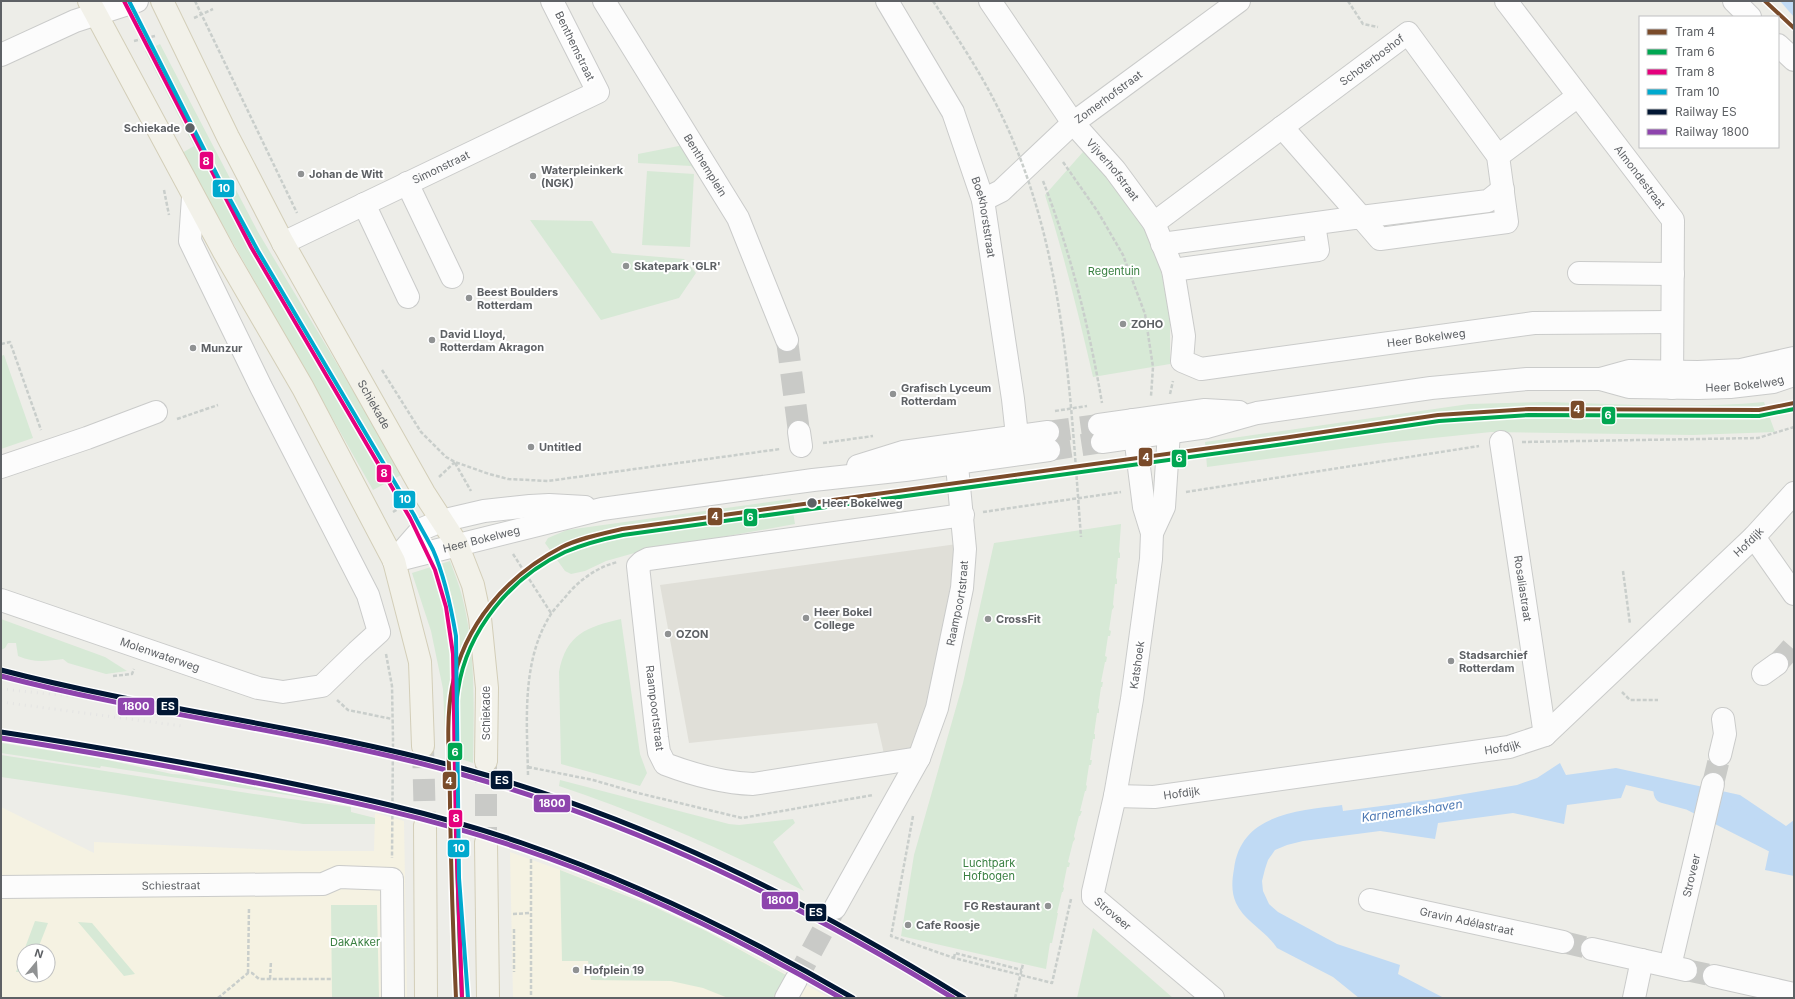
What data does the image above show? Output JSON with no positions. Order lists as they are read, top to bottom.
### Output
{
  "streets": {
    "main road": ["Schiekade"],
    "street": [
      "Benthemstraat",
      "Schoterboshof",
      "Zomerhofstraat",
      "Benthemplein",
      "Simonstraat",
      "Vijverhofstraat",
      "Almondestraat",
      "Boekhorststraat",
      "Heer Bokelweg",
      "Hofdijk",
      "Rosaliastraat",
      "Raampoortstraat",
      "Molenwaterweg",
      "Katshoek",
      "Stroveer",
      "Schiestraat",
      "Gravin Adélastraat"
    ]
  },
  "crossings": [
    ["Benthemstraat", "Simonstraat"],
    ["Schoterboshof", "Vijverhofstraat"],
    ["Zomerhofstraat", "Vijverhofstraat"],
    ["Zomerhofstraat", "Boekhorststraat"],
    ["Simonstraat", "Schiekade"],
    ["Vijverhofstraat", "Heer Bokelweg"],
    ["Almondestraat", "Heer Bokelweg"],
    ["Boekhorststraat", "Heer Bokelweg"],
    ["Heer Bokelweg", "Schiekade"],
    ["Heer Bokelweg", "Raampoortstraat"],
    ["Heer Bokelweg", "Katshoek"],
    ["Hofdijk", "Rosaliastraat"],
    ["Hofdijk", "Katshoek"],
    ["Hofdijk", "Stroveer"],
    ["Katshoek", "Stroveer"]
  ],
  "water": ["Karnemelkshaven"],
  "parks": ["Regentuin", "Luchtpark Hofbogen", "DakAkker"],
  "places": [
    "Schiekade",
    "Johan de Witt",
    "Waterpleinkerk (NGK)",
    "Skatepark 'GLR'",
    "Beest Boulders Rotterdam",
    "ZOHO",
    "David Lloyd, Rotterdam Akragon",
    "Munzur",
    "Grafisch Lyceum Rotterdam",
    "Untitled",
    "Heer Bokelweg",
    "Heer Bokel College",
    "CrossFit",
    "OZON",
    "Stadsarchief Rotterdam",
    "FG Restaurant",
    "Cafe Roosje",
    "Hofplein 19"
  ],
  "lines": [
    "tram line 4",
    "tram line 8",
    "tram line 10",
    "tram line 6",
    "rail line ES",
    "rail line 1800"
  ],
  "legend": [
    "Tram 4",
    "Tram 6",
    "Tram 8",
    "Tram 10",
    "Railway ES",
    "Railway 1800"
  ],
  "north": "top"
}
